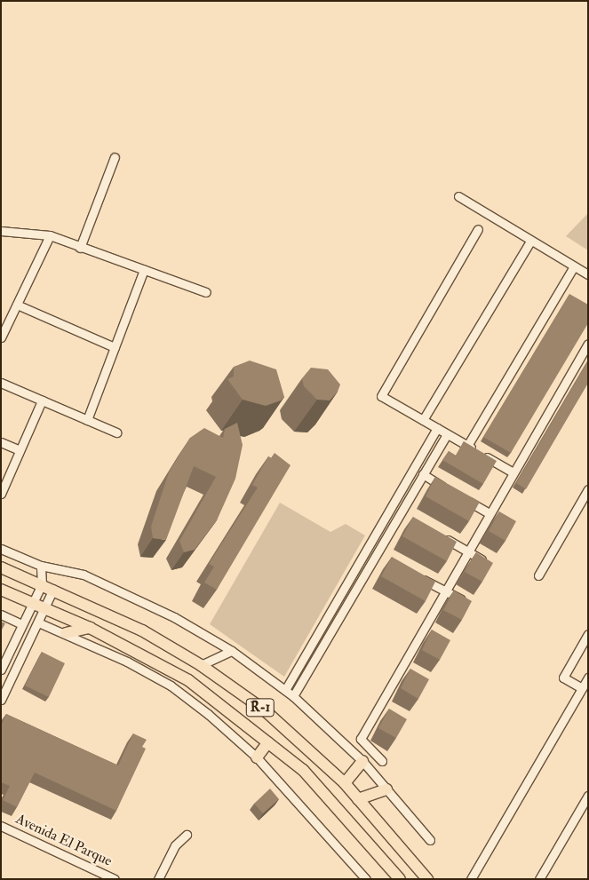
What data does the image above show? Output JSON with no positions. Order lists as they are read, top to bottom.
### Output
{
  "streets": {
    "main road": ["R-1"],
    "street": ["Avenida El Parque"]
  }
}
